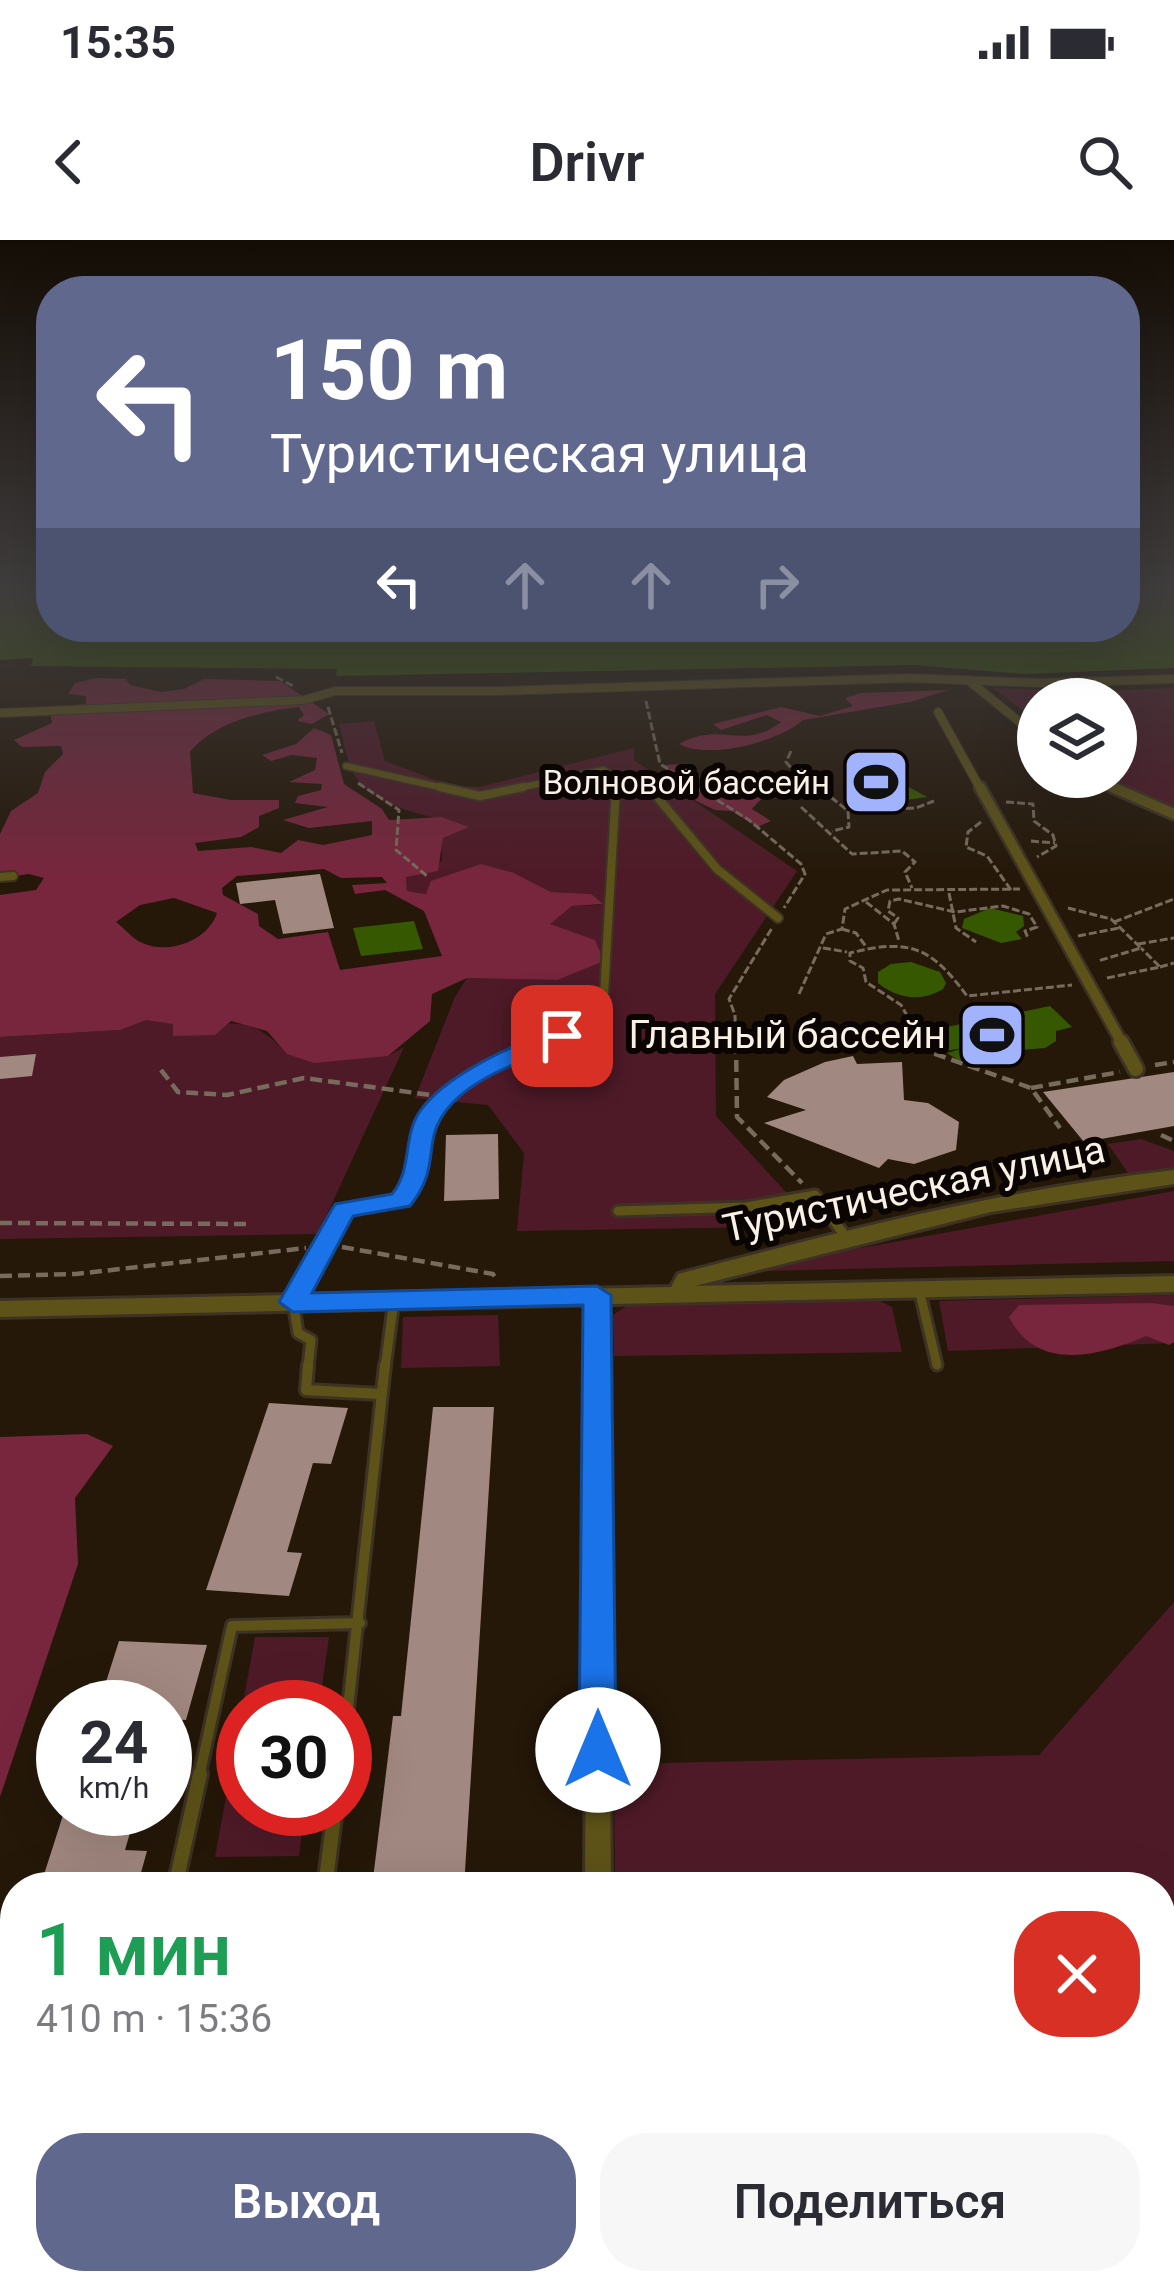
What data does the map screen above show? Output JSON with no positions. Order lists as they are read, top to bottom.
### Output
{
  "streets": {
    "street": ["Туристическая улица"]
  },
  "places": {
    "sports": ["Волновой бассейн", "Главный бассейн"]
  },
  "page": {
    "status": "15:35",
    "header": "Drivr",
    "turn": ["150 m", "Туристическая улица"],
    "speed": "24 km/h",
    "limit": "30",
    "heading": ["1 мин", "410 m · 15:36"],
    "buttons": ["Выход", "Поделиться"]
  }
}
